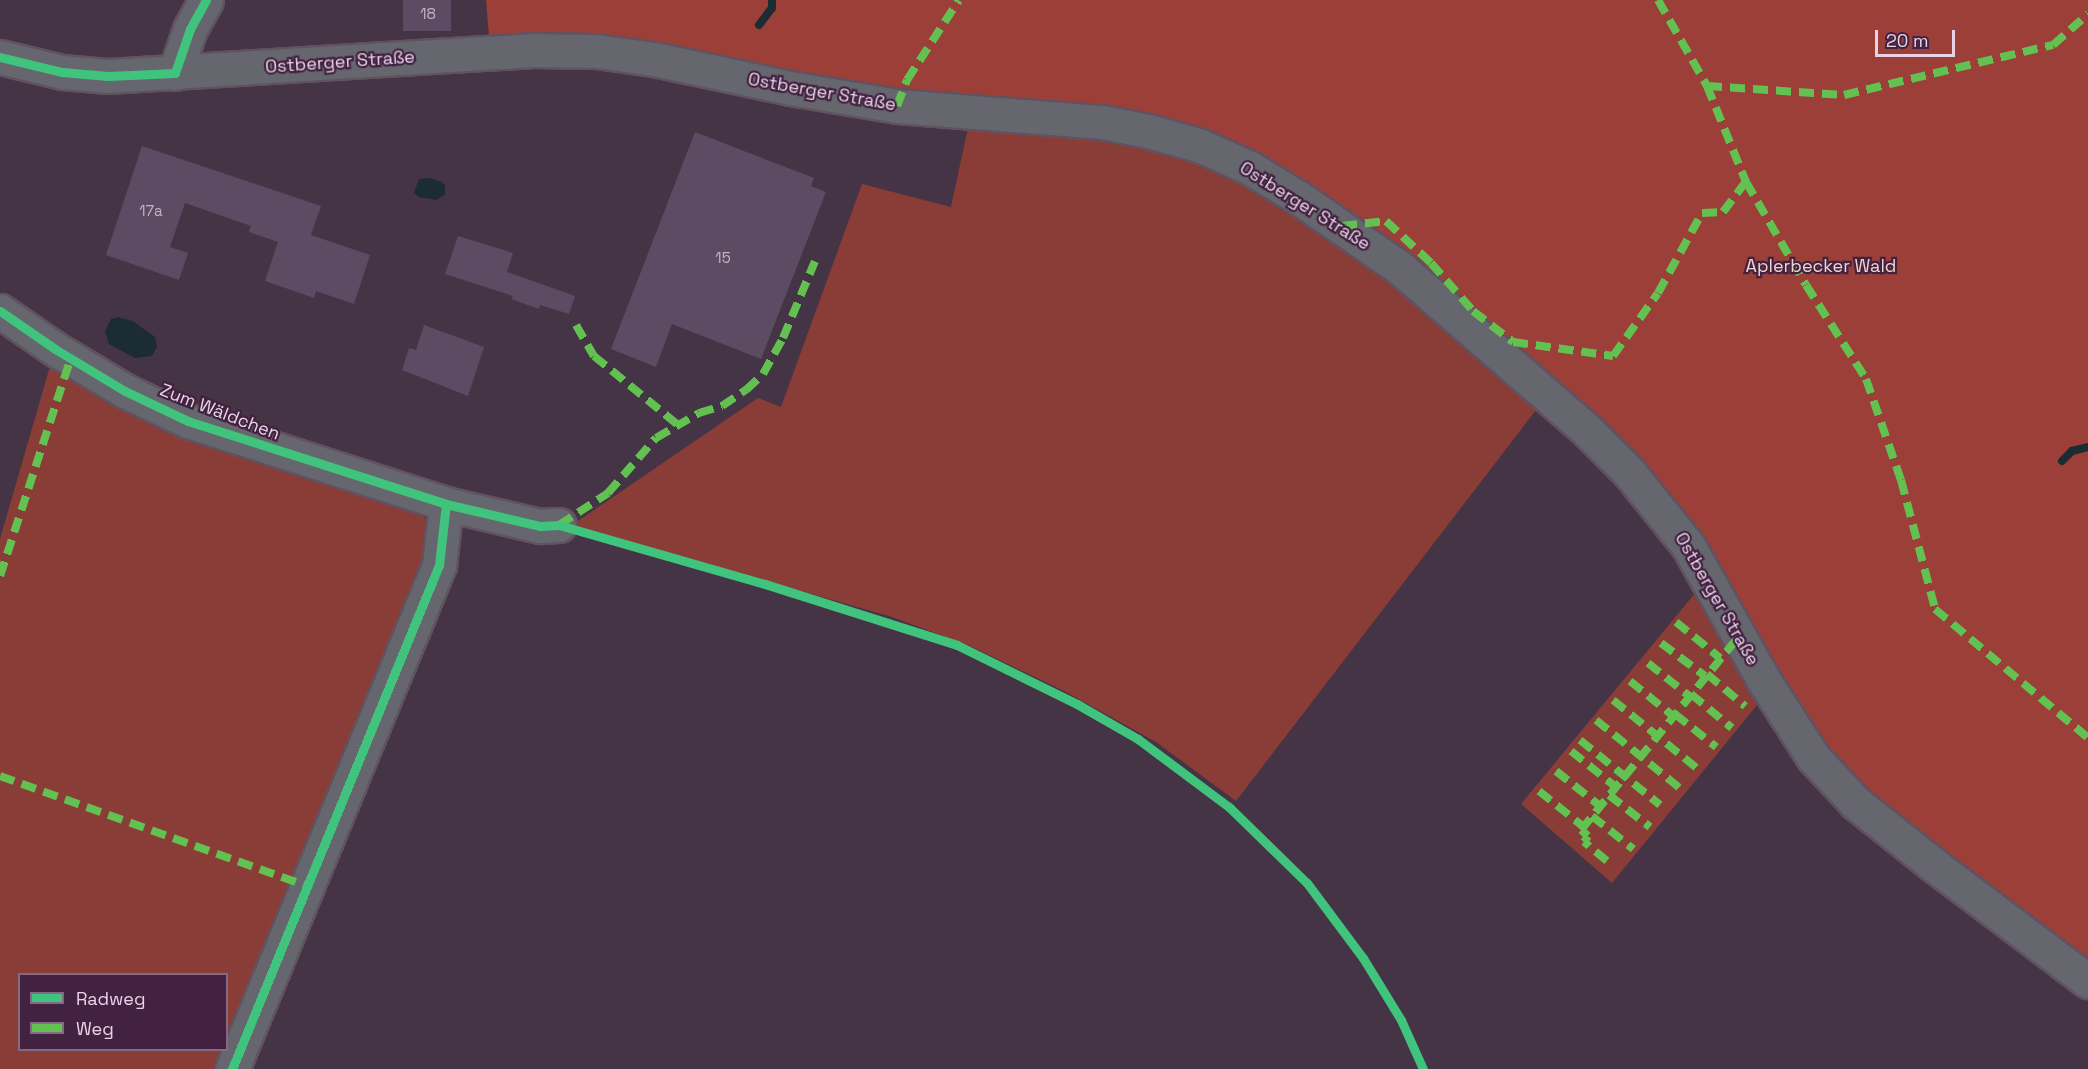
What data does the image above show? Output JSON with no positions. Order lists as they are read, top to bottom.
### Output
{
  "streets": {
    "street": ["Ostberger Straße", "Zum Wäldchen"]
  },
  "parks": ["Aplerbecker Wald"],
  "house_numbers": ["18", "17a", "15"],
  "legend": ["Radweg", "Weg"],
  "scale_bar": "20 m"
}
